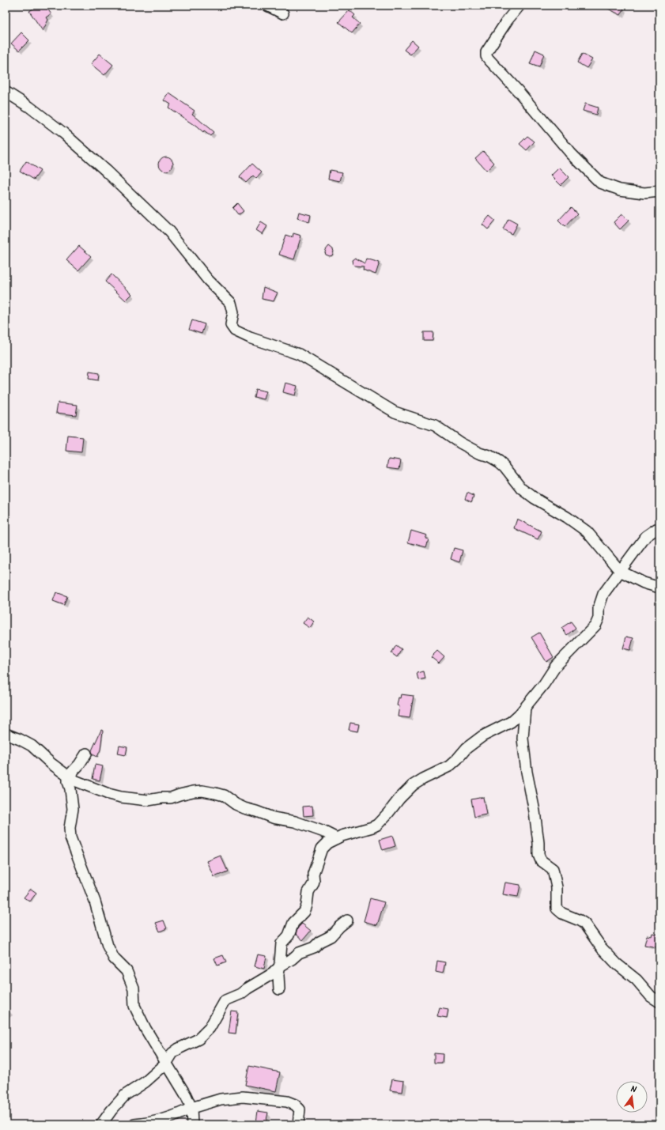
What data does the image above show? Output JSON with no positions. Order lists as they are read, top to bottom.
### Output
{
  "north": "top"
}
